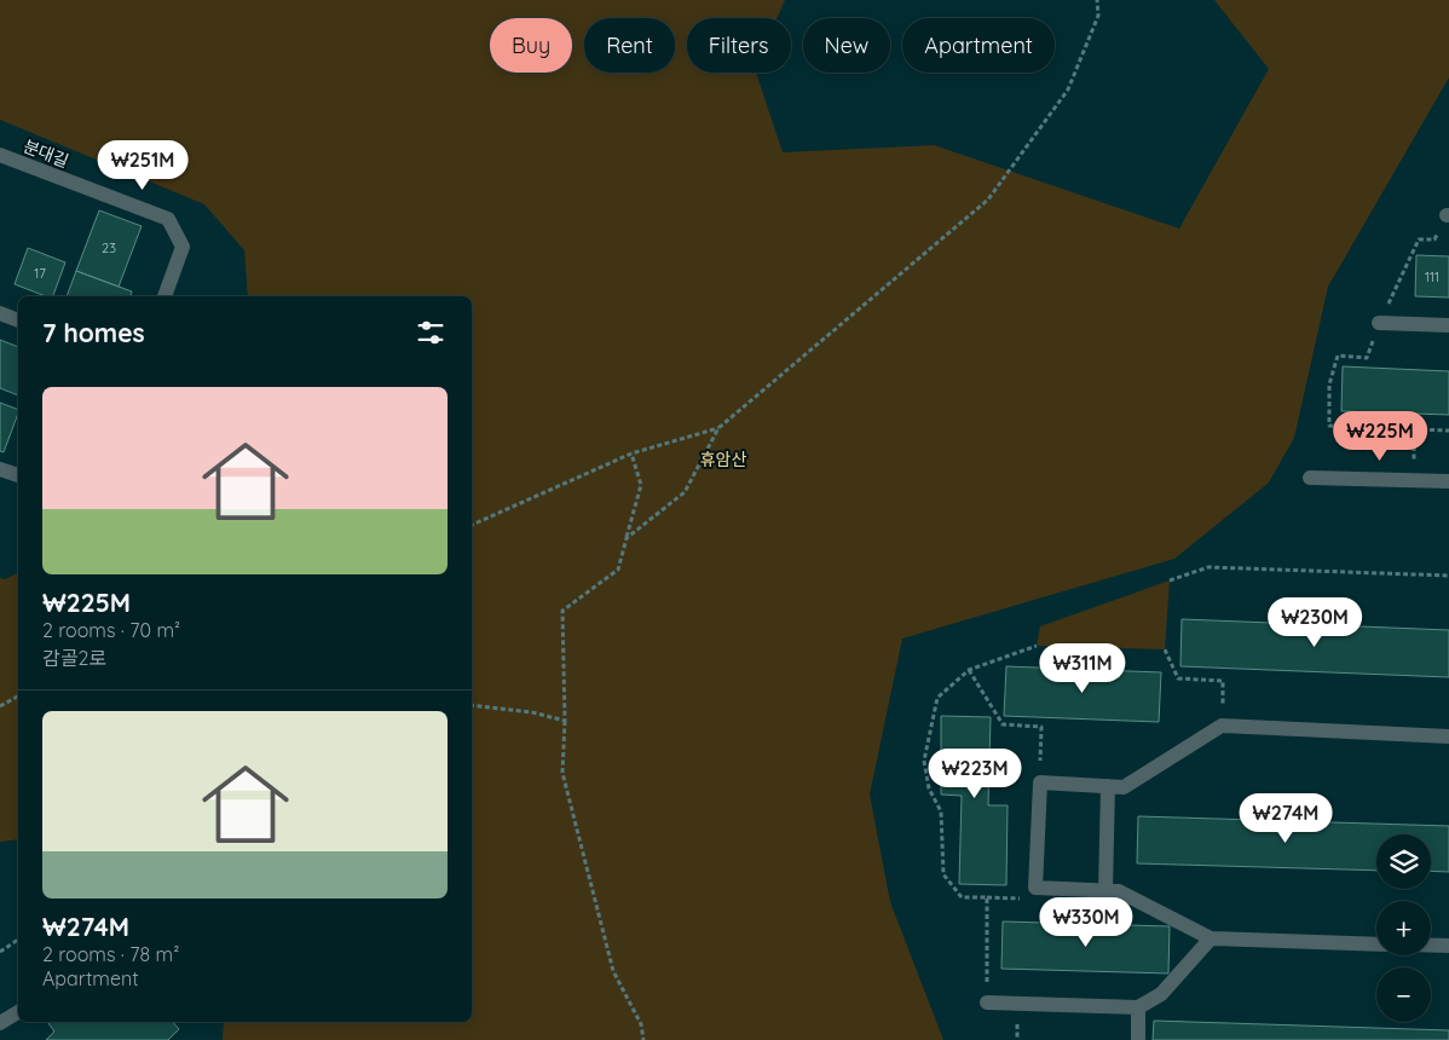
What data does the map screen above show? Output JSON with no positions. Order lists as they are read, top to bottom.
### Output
{
  "streets": {
    "street": ["분대길"]
  },
  "parks": ["휴암산"],
  "house_numbers": ["23", "17", "111"],
  "page": {
    "chip": [
      "Buy",
      "Rent",
      "Filters",
      "New",
      "Apartment"
    ],
    "price": [
      "₩251M",
      "₩225M",
      "₩230M",
      "₩311M",
      "₩223M",
      "₩274M",
      "₩330M"
    ],
    "heading": "7 homes",
    "list": [
      {
        "name": "₩225M",
        "note": "2 rooms · 70 m² · 감골2로"
      },
      {
        "name": "₩274M",
        "note": "2 rooms · 78 m² · Apartment"
      }
    ],
    "map_buttons": ["+", "−"]
  }
}
